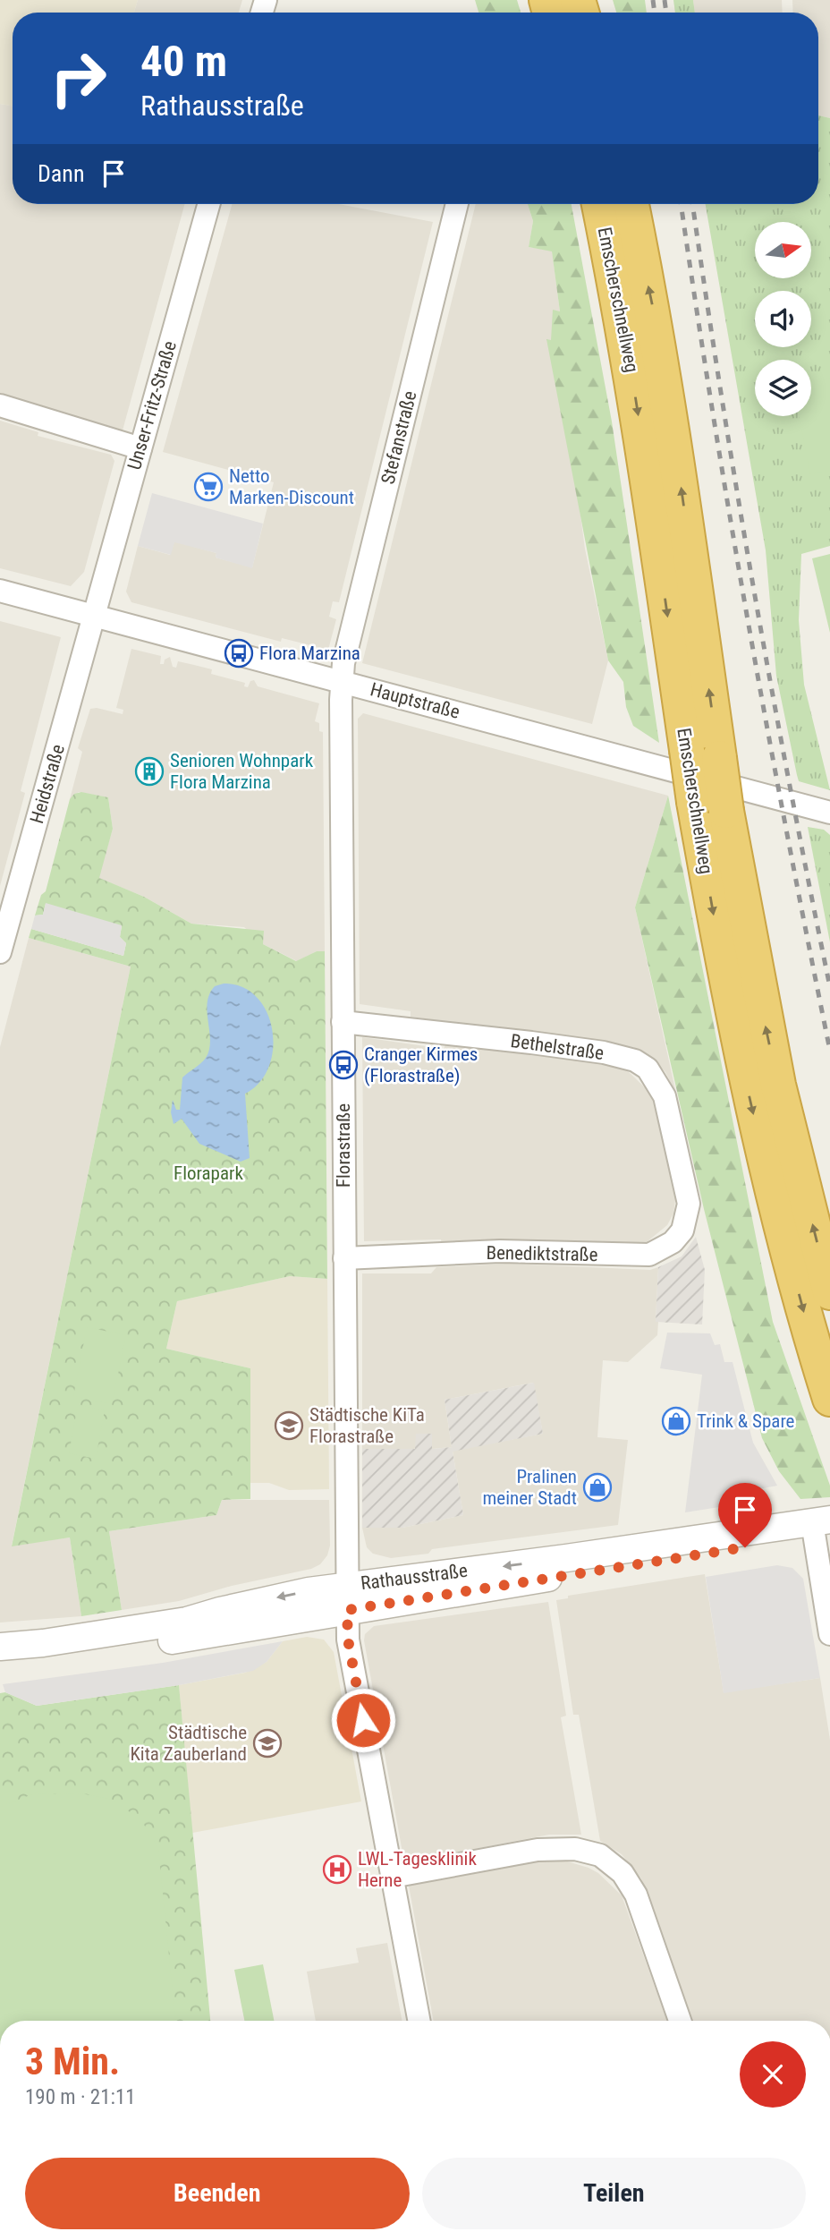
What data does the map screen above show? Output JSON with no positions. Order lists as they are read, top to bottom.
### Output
{
  "streets": {
    "highway": ["Emscherschnellweg"],
    "street": [
      "Unser-Fritz-Straße",
      "Stefanstraße",
      "Hauptstraße",
      "Heidstraße",
      "Bethelstraße",
      "Florastraße",
      "Benediktstraße",
      "Rathausstraße"
    ]
  },
  "crossings": [
    ["Unser-Fritz-Straße", "Hauptstraße"],
    ["Unser-Fritz-Straße", "Heidstraße"],
    ["Stefanstraße", "Hauptstraße"],
    ["Stefanstraße", "Florastraße"],
    ["Hauptstraße", "Heidstraße"],
    ["Hauptstraße", "Florastraße"],
    ["Bethelstraße", "Florastraße"],
    ["Bethelstraße", "Benediktstraße"],
    ["Florastraße", "Benediktstraße"],
    ["Florastraße", "Rathausstraße"]
  ],
  "parks": ["Florapark"],
  "places": {
    "supermarket": ["Netto Marken-Discount"],
    "bus stop": ["Flora Marzina", "Cranger Kirmes (Florastraße)"],
    "building": ["Senioren Wohnpark Flora Marzina"],
    "shop": ["Trink & Spare", "Pralinen meiner Stadt"],
    "school or university": ["Städtische KiTa Florastraße", "Städtische Kita Zauberland"],
    "hospital": ["LWL-Tagesklinik Herne"]
  },
  "north": "right",
  "page": {
    "turn": ["40 m", "Rathausstraße"],
    "then": "Dann",
    "heading": ["3 Min.", "190 m · 21:11"],
    "buttons": ["Beenden", "Teilen"]
  }
}
